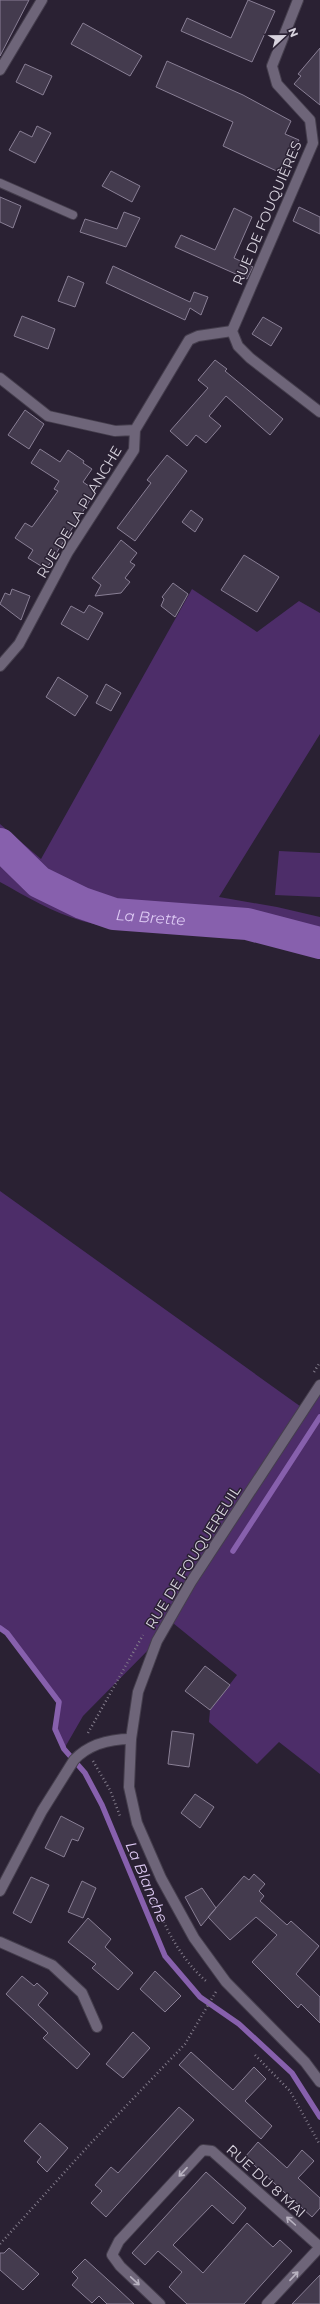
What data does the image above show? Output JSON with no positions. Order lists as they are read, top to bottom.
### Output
{
  "streets": {
    "street": [
      "RUE DE FOUQUIÈRES",
      "RUE DE LA PLANCHE",
      "RUE DE FOUQUEREUIL",
      "RUE DU 8 MAI"
    ]
  },
  "water": ["La Brette", "La Blanche"],
  "north": "right"
}
